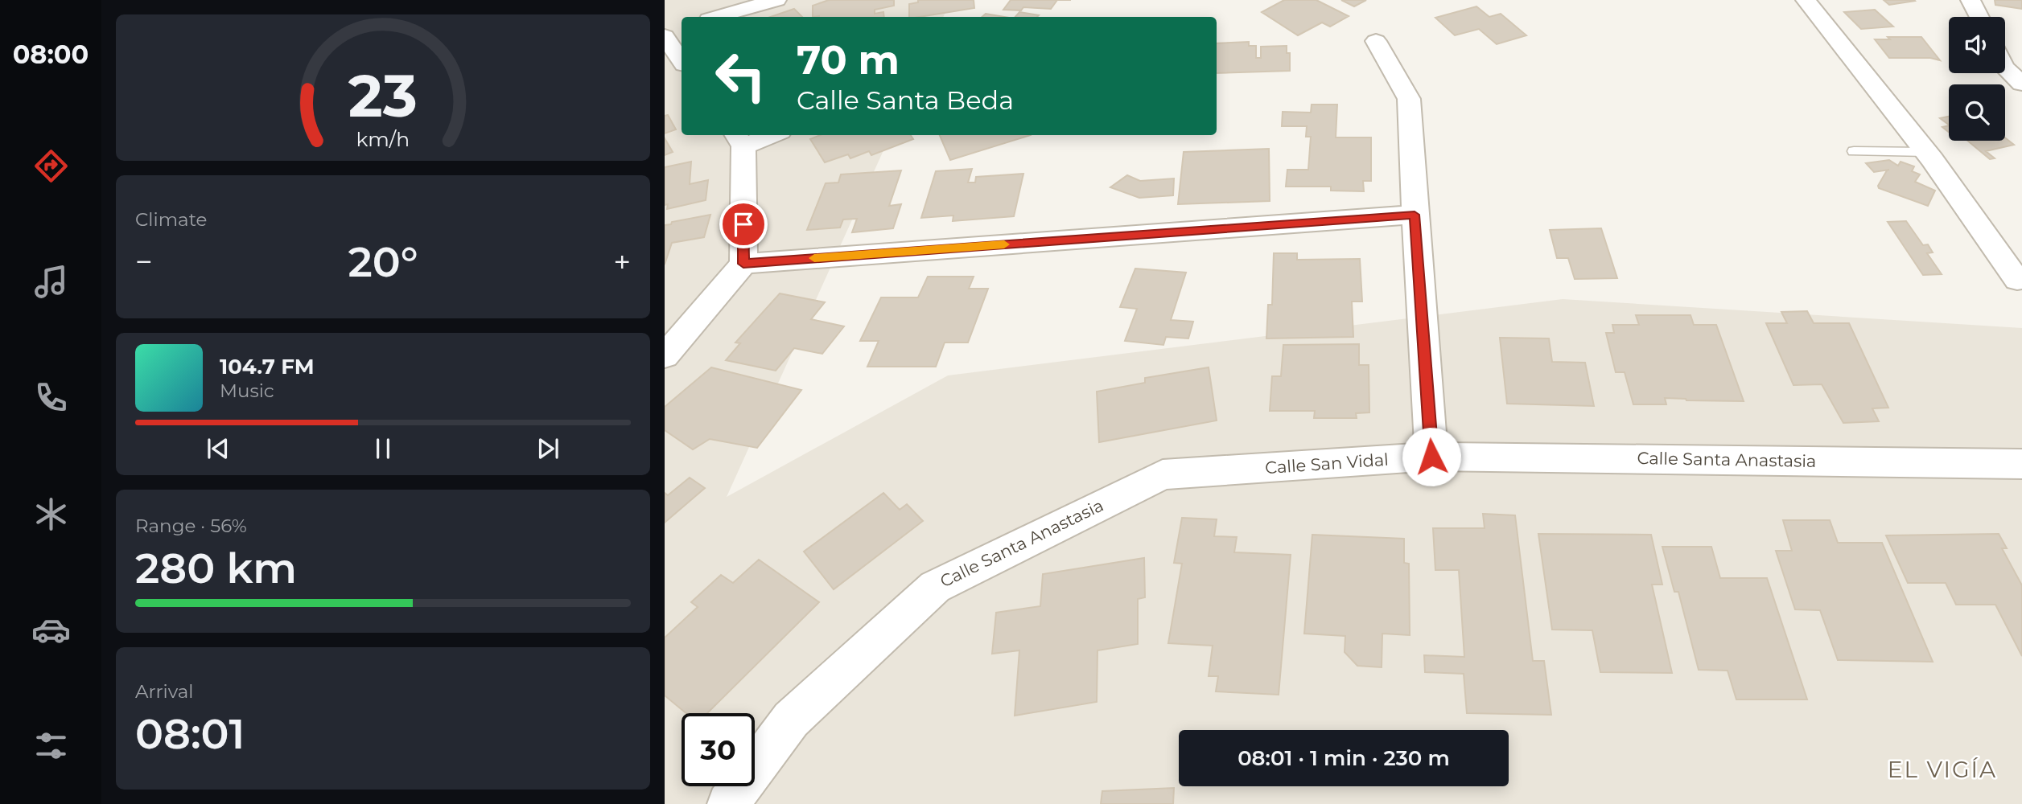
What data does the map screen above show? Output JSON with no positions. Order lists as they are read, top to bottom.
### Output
{
  "streets": {
    "street": ["Calle Santa Anastasia", "Calle San Vidal"]
  },
  "crossings": [
    ["Calle Santa Anastasia", "Calle San Vidal"]
  ],
  "districts": ["EL VIGÍA"],
  "page": {
    "tabs": "08:00",
    "turn": ["70 m", "Calle Santa Beda"],
    "tile": [
      "Climate",
      ["Range · 56%", "280 km"],
      ["Arrival", "08:01"]
    ],
    "heat": ["−", "20°", "+"],
    "song": ["104.7 FM", "Music"],
    "limit": "30",
    "trip": "08:01 · 1 min · 230 m",
    "gauge": ["23", "km/h"]
  }
}
